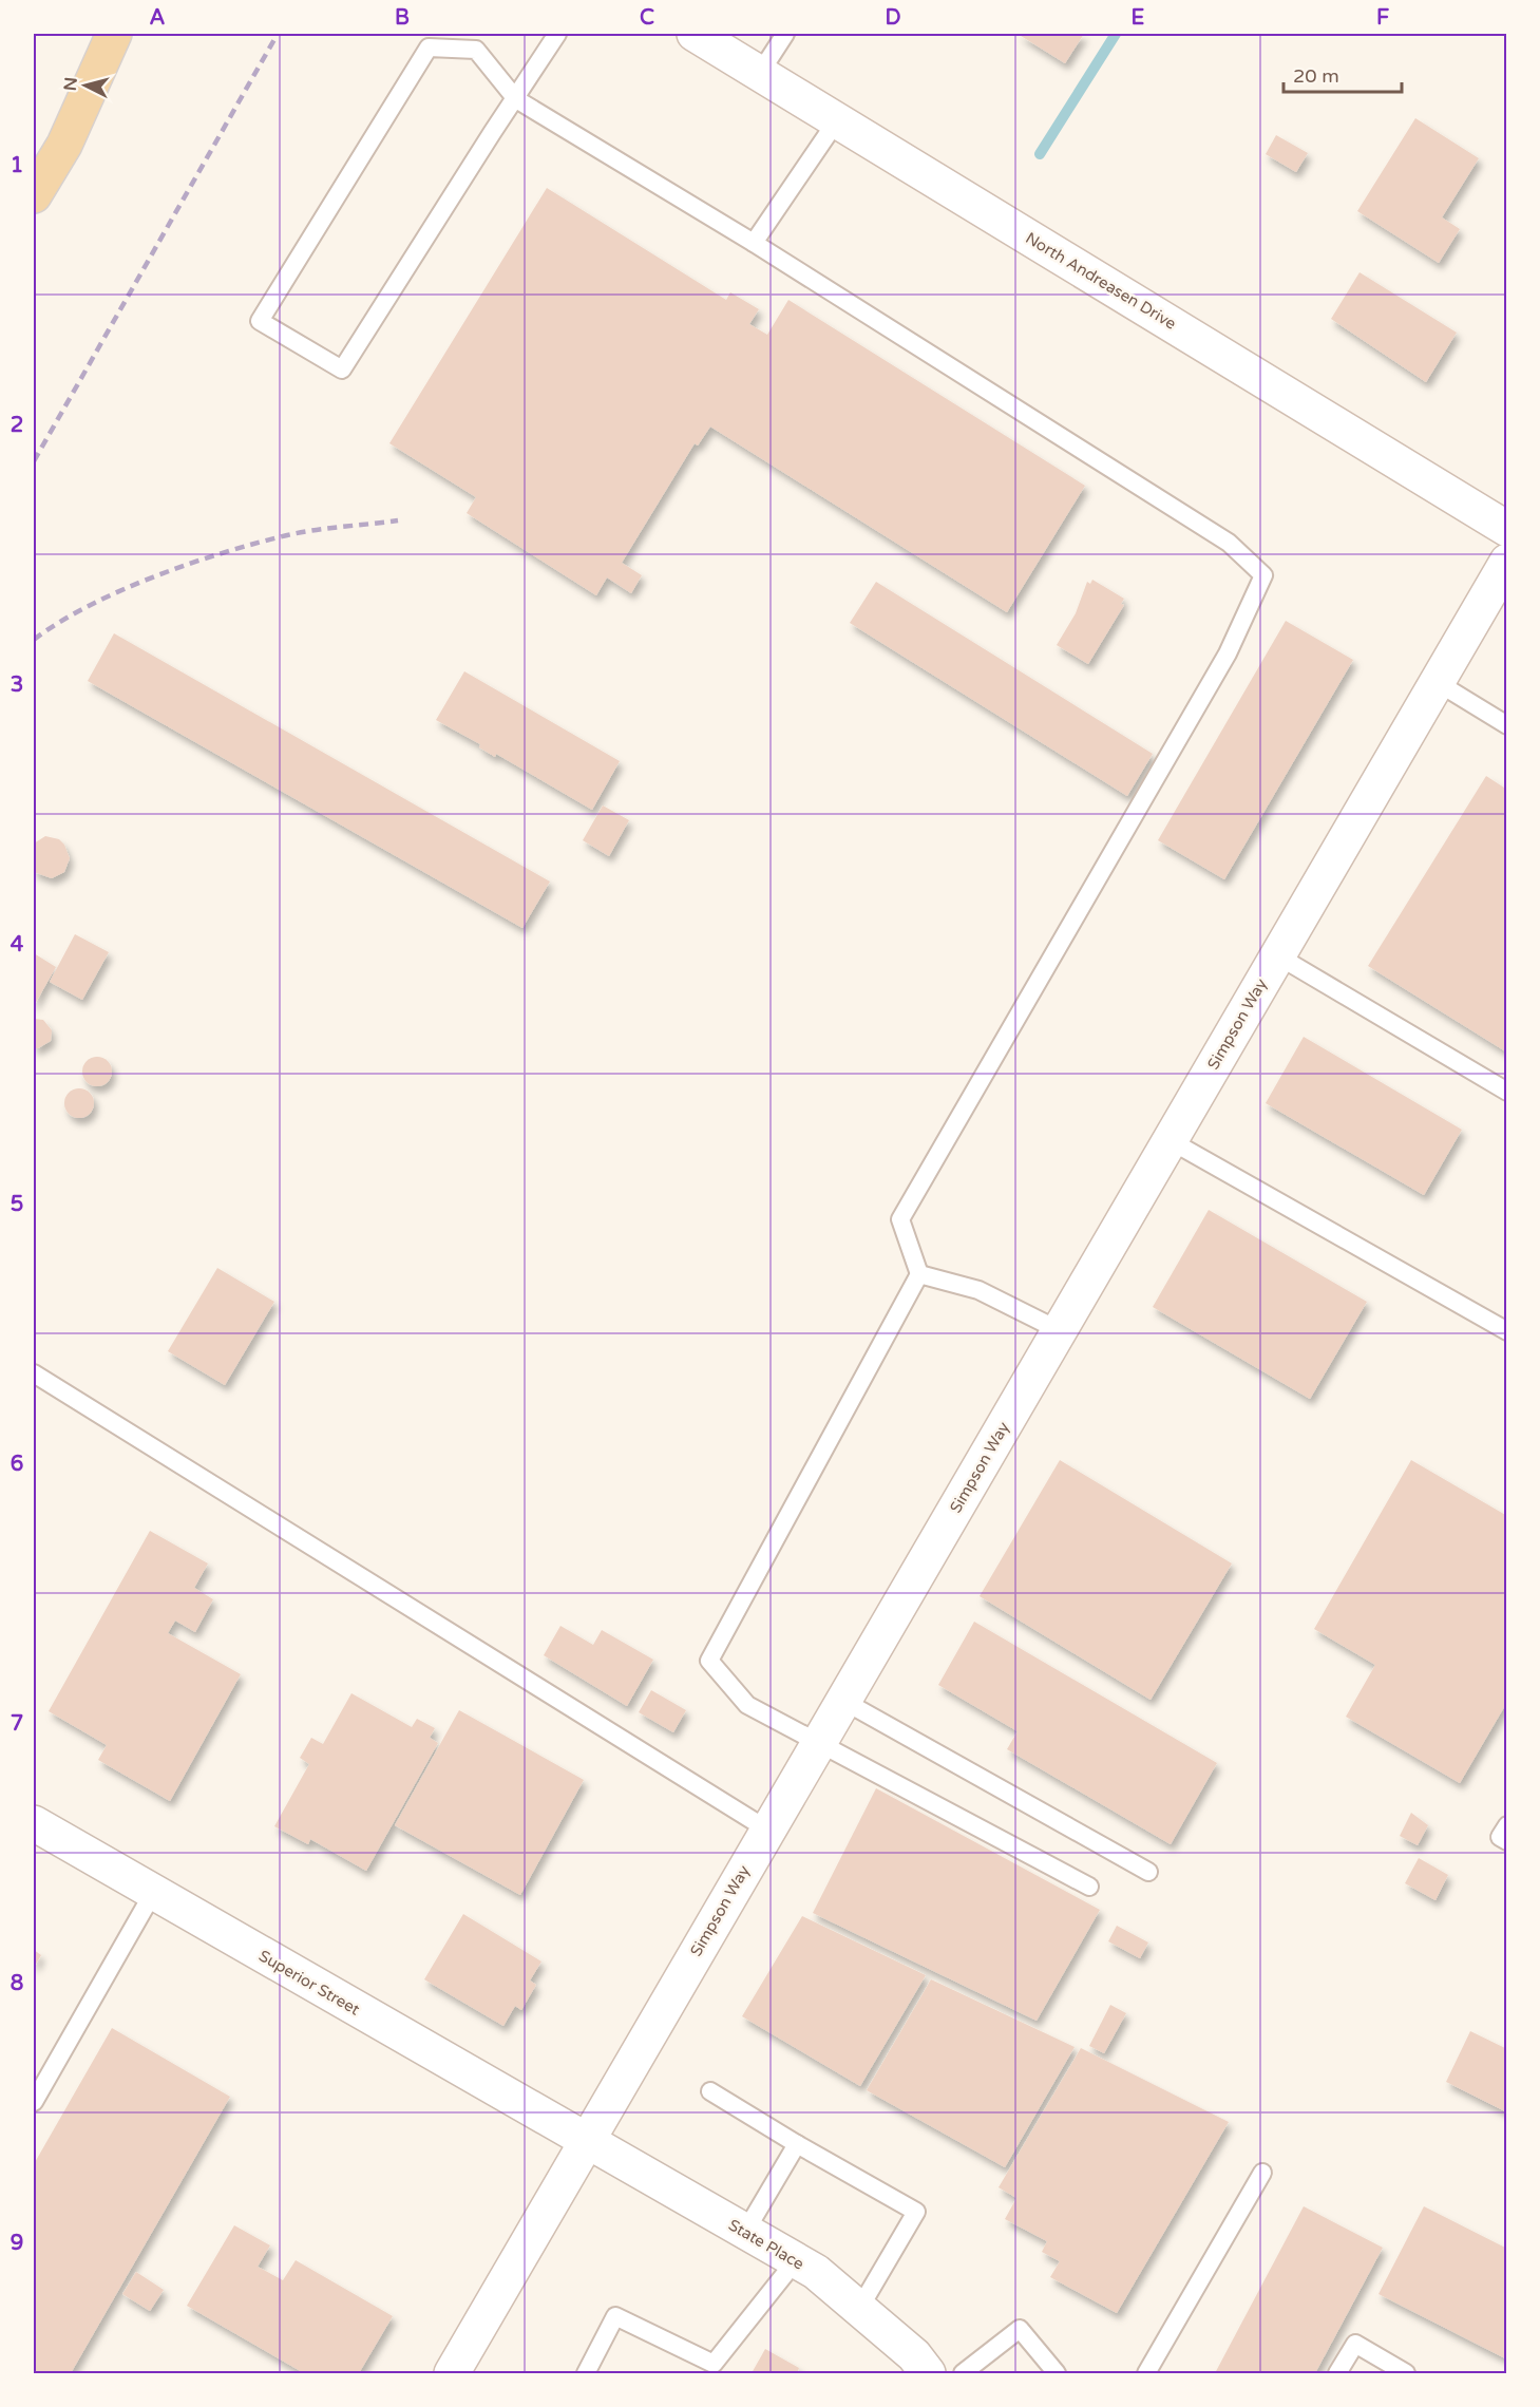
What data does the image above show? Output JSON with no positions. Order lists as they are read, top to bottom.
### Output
{
  "streets": {
    "street": [
      "North Andreasen Drive",
      "Simpson Way",
      "Superior Street",
      "State Place"
    ]
  },
  "crossings": [
    ["Simpson Way", "Superior Street"],
    ["Simpson Way", "State Place"],
    ["Superior Street", "State Place"]
  ],
  "scale_bar": "20 m",
  "north": "left",
  "grid": {
    "columns": [
      "A",
      "B",
      "C",
      "D",
      "E",
      "F"
    ],
    "rows": [
      "1",
      "2",
      "3",
      "4",
      "5",
      "6",
      "7",
      "8",
      "9"
    ]
  }
}
